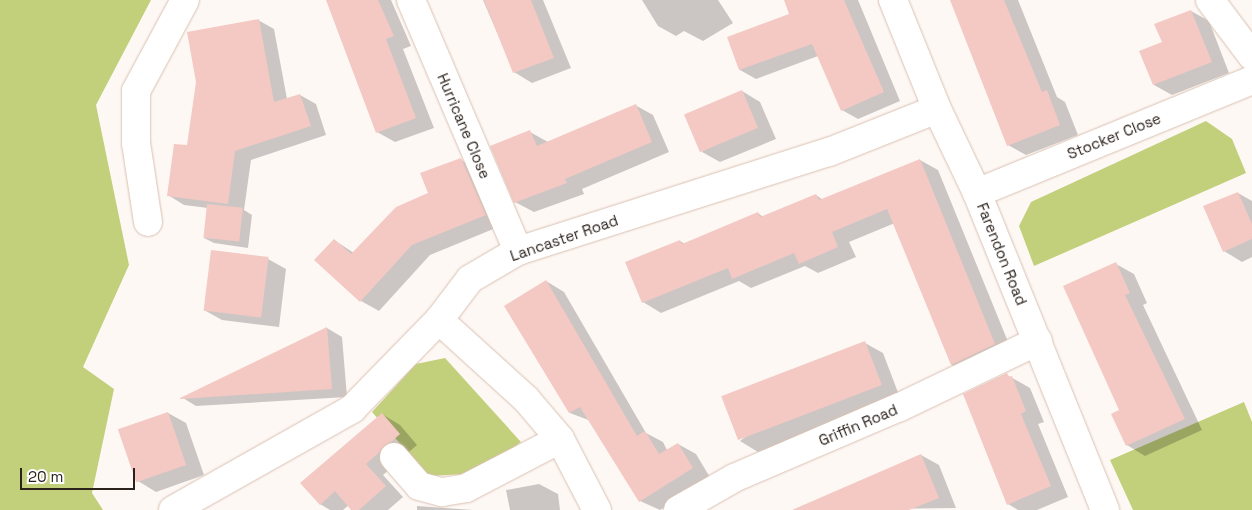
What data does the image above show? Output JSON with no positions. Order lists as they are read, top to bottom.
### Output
{
  "streets": {
    "street": [
      "Hurricane Close",
      "Stocker Close",
      "Lancaster Road",
      "Farendon Road",
      "Griffin Road"
    ]
  },
  "crossings": [
    ["Hurricane Close", "Lancaster Road"],
    ["Stocker Close", "Farendon Road"],
    ["Lancaster Road", "Farendon Road"],
    ["Farendon Road", "Griffin Road"]
  ],
  "scale_bar": "20 m"
}
